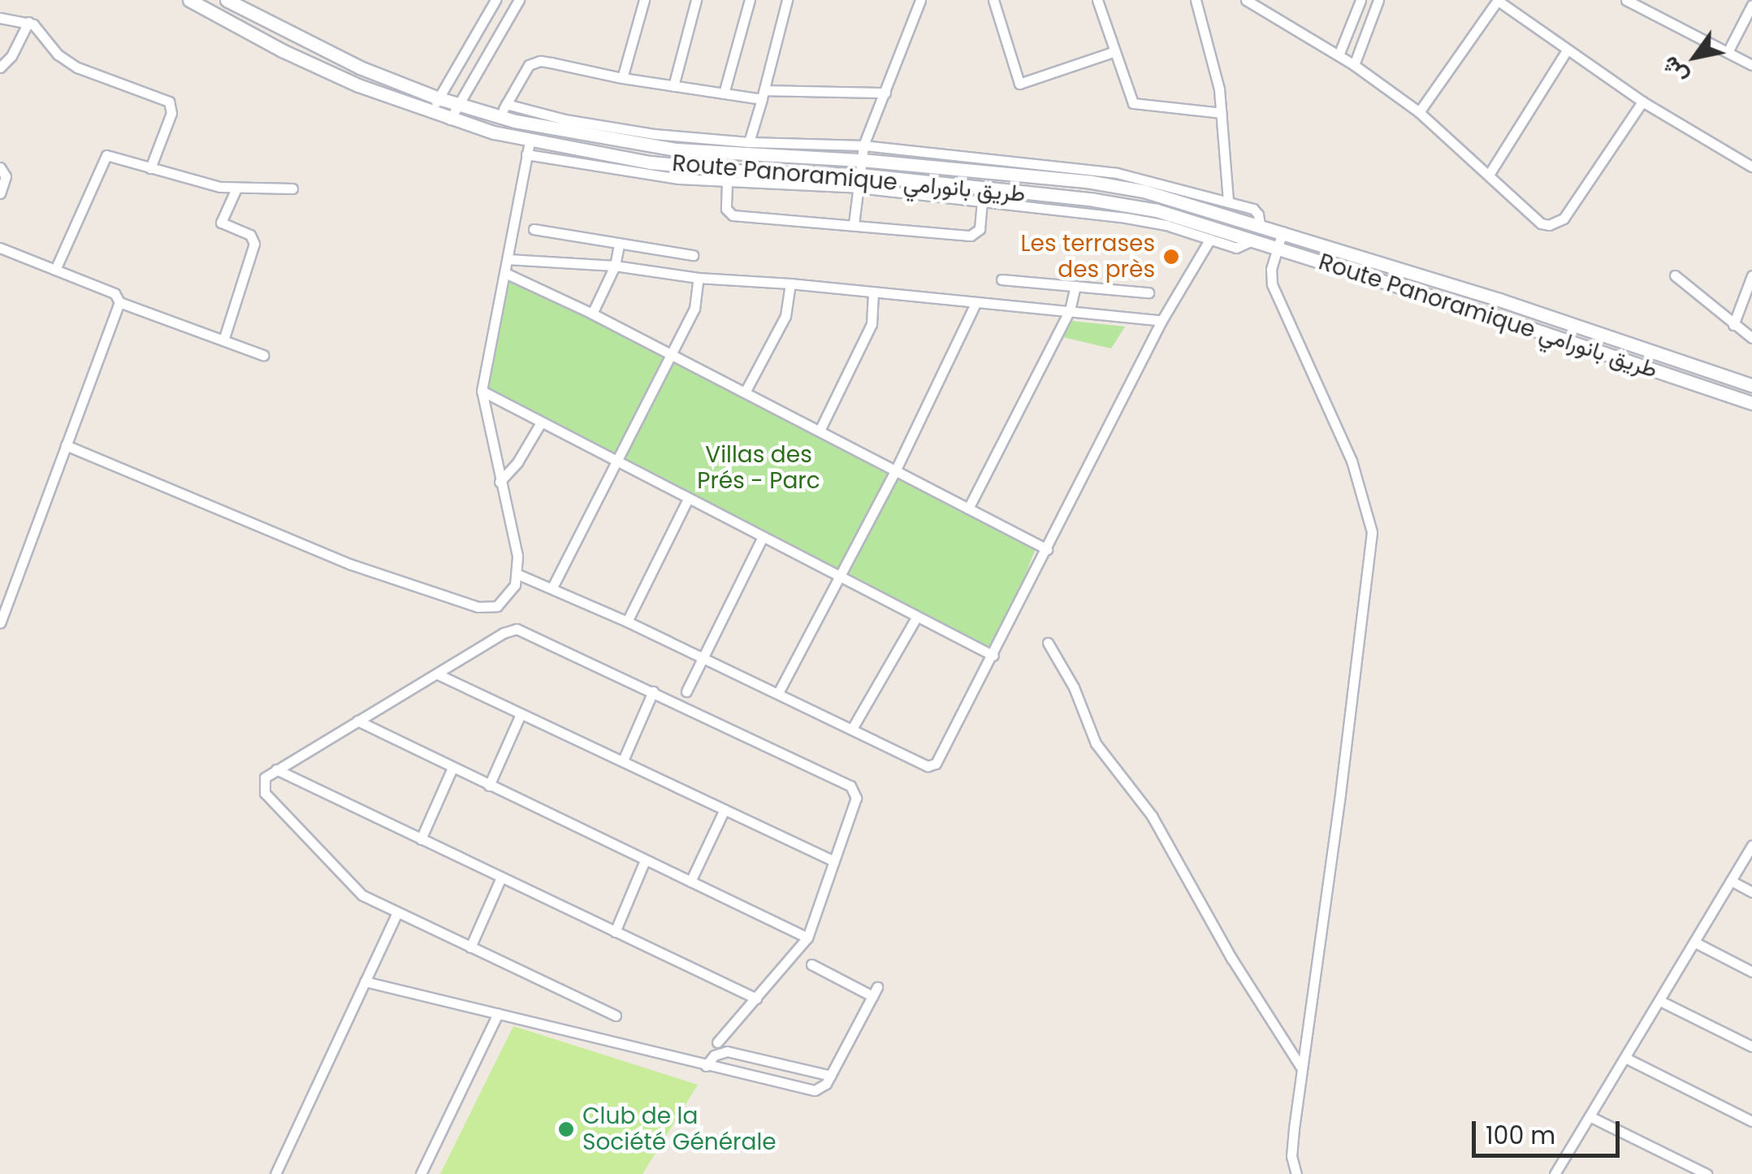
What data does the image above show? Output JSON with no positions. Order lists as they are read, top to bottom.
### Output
{
  "streets": {
    "street": ["Route Panoramique طريق بانورامي"]
  },
  "parks": ["Villas des Prés - Parc"],
  "places": ["Les terrases des près", "Club de la Société Générale"],
  "scale_bar": "100 m",
  "north": "bottom left"
}
